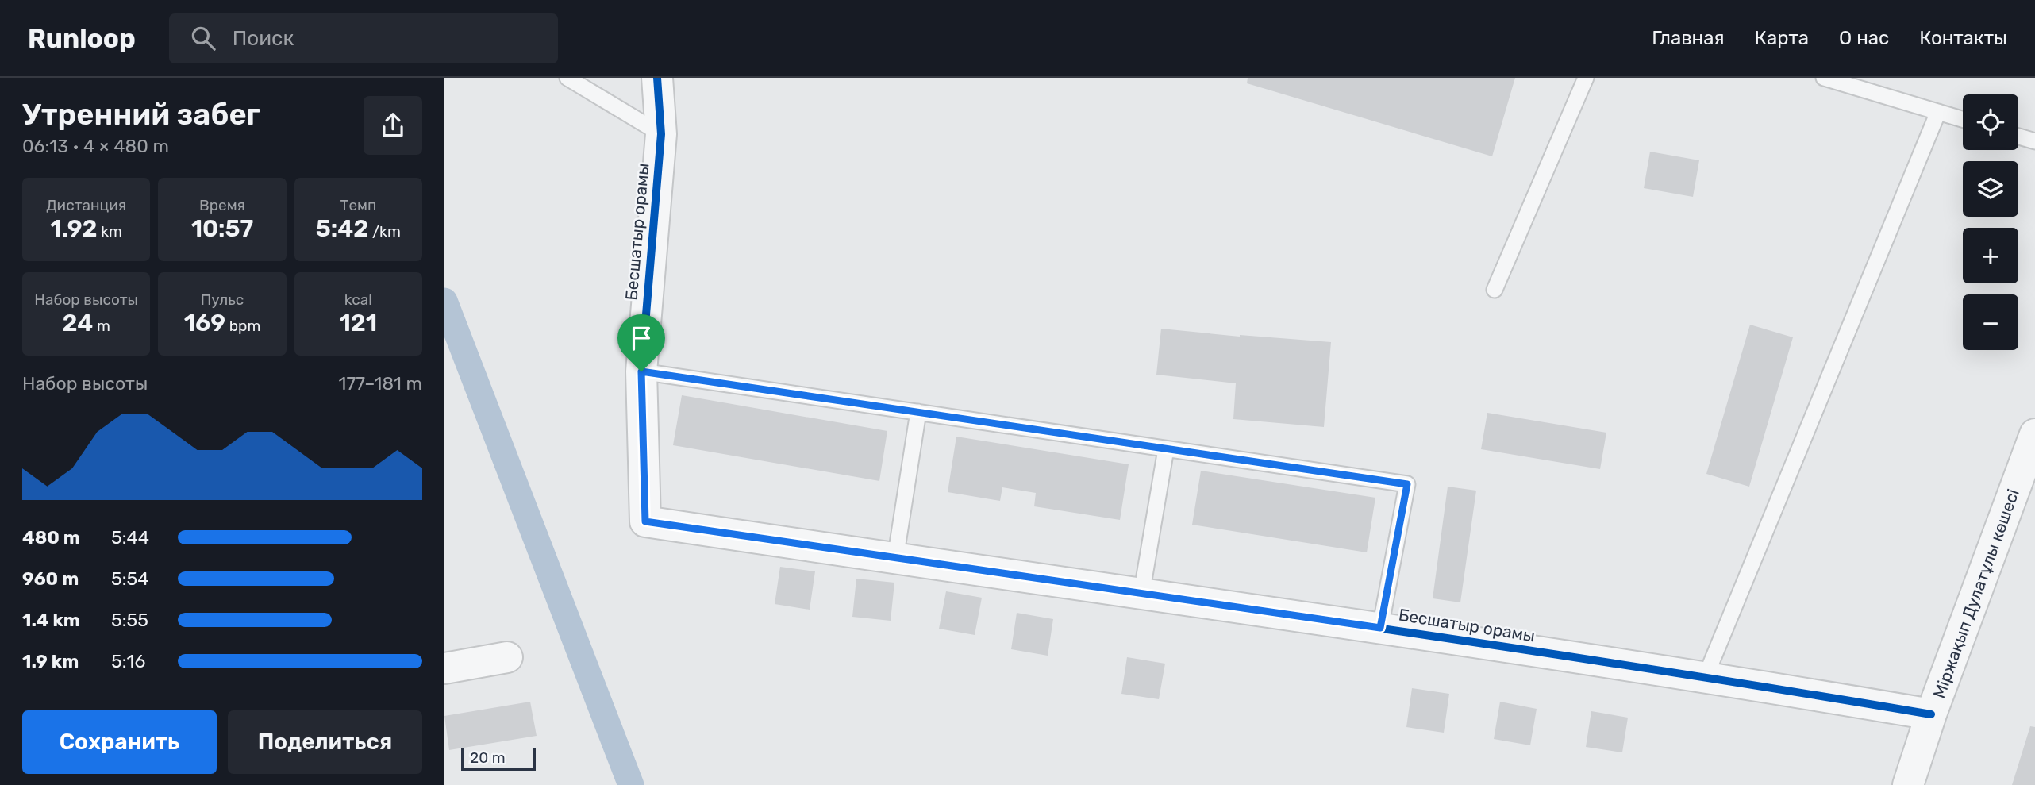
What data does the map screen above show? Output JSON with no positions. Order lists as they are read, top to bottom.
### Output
{
  "streets": {
    "street": ["Бесшатыр орамы", "Міржақып Дулатұлы көшесі"]
  },
  "crossings": [
    ["Бесшатыр орамы", "Міржақып Дулатұлы көшесі"]
  ],
  "scale_bar": "20 m",
  "page": {
    "header": "Runloop",
    "search": "Поиск",
    "nav": [
      "Главная",
      "Карта",
      "О нас",
      "Контакты"
    ],
    "heading": ["Утренний забег", "06:13 · 4 × 480 m"],
    "map_buttons": ["+", "−"],
    "stats": [
      ["Дистанция", "1.92 km"],
      ["Время", "10:57"],
      ["Темп", "5:42 /km"],
      ["Набор высоты", "24 m"],
      ["Пульс", "169 bpm"],
      ["kcal", "121"]
    ],
    "chart": ["Набор высоты", "177–181 m"],
    "list": [
      {
        "name": "480 m",
        "note": "5:44"
      },
      {
        "name": "960 m",
        "note": "5:54"
      },
      {
        "name": "1.4 km",
        "note": "5:55"
      },
      {
        "name": "1.9 km",
        "note": "5:16"
      }
    ],
    "buttons": ["Сохранить", "Поделиться"],
    "scale": "20 m"
  }
}
